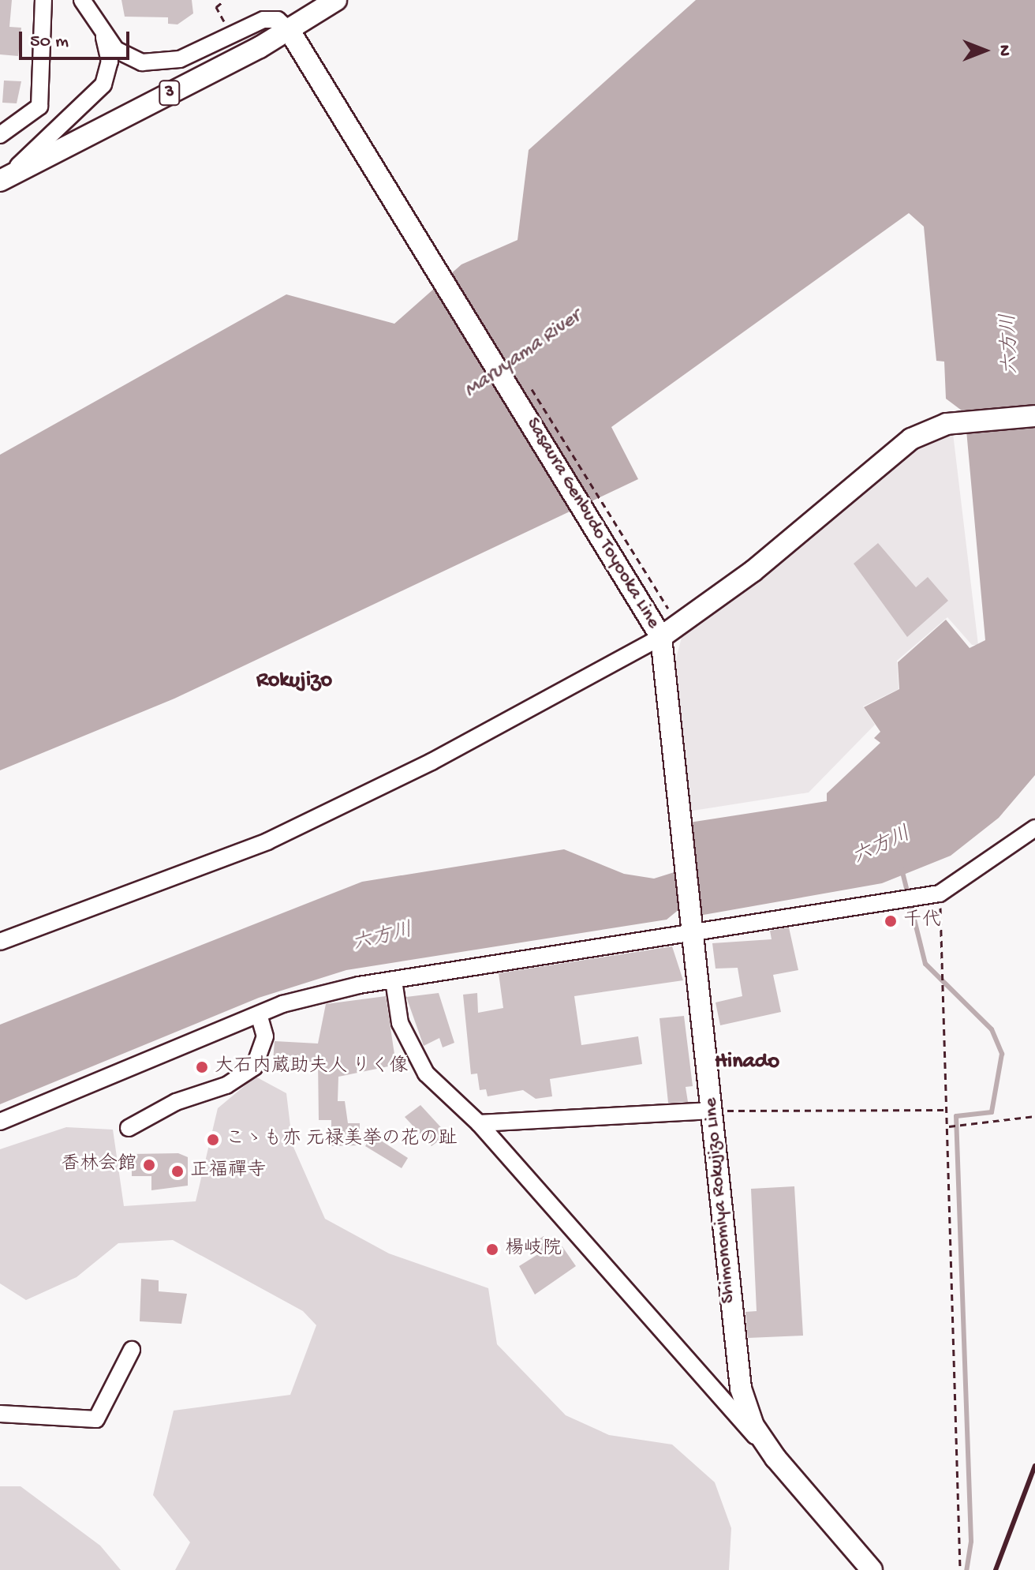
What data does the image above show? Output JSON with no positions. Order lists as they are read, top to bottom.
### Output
{
  "streets": {
    "main road": ["3", "Sasaura Genbudo Toyooka Line", "Shimonomiya Rokujizo Line"]
  },
  "crossings": [
    ["3", "Sasaura Genbudo Toyooka Line"],
    ["Sasaura Genbudo Toyooka Line", "Shimonomiya Rokujizo Line"]
  ],
  "districts": ["Rokujizo", "Hinado"],
  "water": ["六方川", "Maruyama River"],
  "places": [
    "千代",
    "大石内蔵助夫人 りく像",
    "こゝも亦 元禄美挙の花の趾",
    "香林会館",
    "正福禪寺",
    "楊岐院"
  ],
  "scale_bar": "50 m",
  "north": "right"
}
